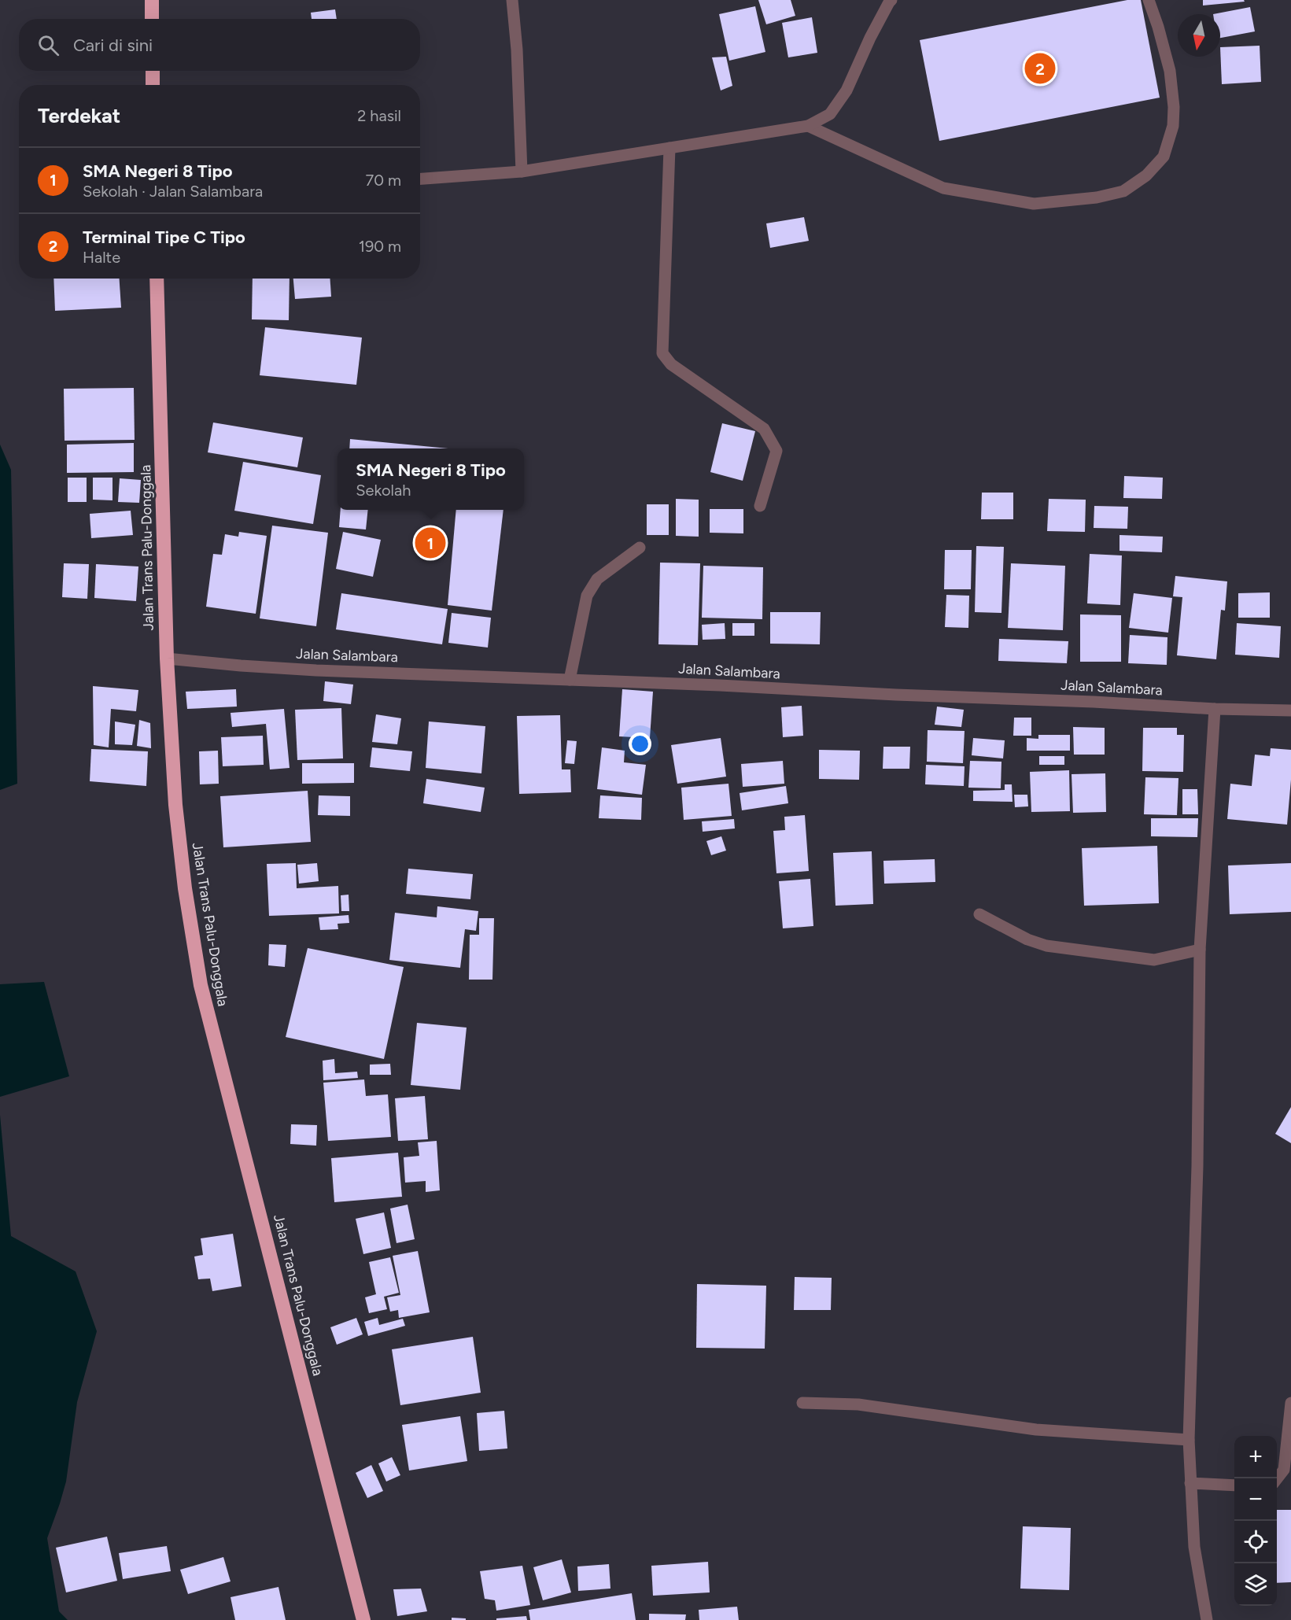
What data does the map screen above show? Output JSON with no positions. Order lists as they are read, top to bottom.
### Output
{
  "streets": {
    "highway": ["Jalan Trans Palu-Donggala"],
    "street": ["Jalan Salambara"]
  },
  "crossings": [
    ["Jalan Trans Palu-Donggala", "Jalan Salambara"]
  ],
  "north": "bottom",
  "page": {
    "search": "Cari di sini",
    "pins": ["2", "1"],
    "heading": ["Terdekat", "2 hasil"],
    "list": [
      {
        "mark": "1",
        "name": "SMA Negeri 8 Tipo",
        "note": "Sekolah · Jalan Salambara",
        "value": "70 m"
      },
      {
        "mark": "2",
        "name": "Terminal Tipe C Tipo",
        "note": "Halte",
        "value": "190 m"
      }
    ],
    "popup": ["SMA Negeri 8 Tipo", "Sekolah"],
    "map_buttons": ["+", "−"]
  }
}
